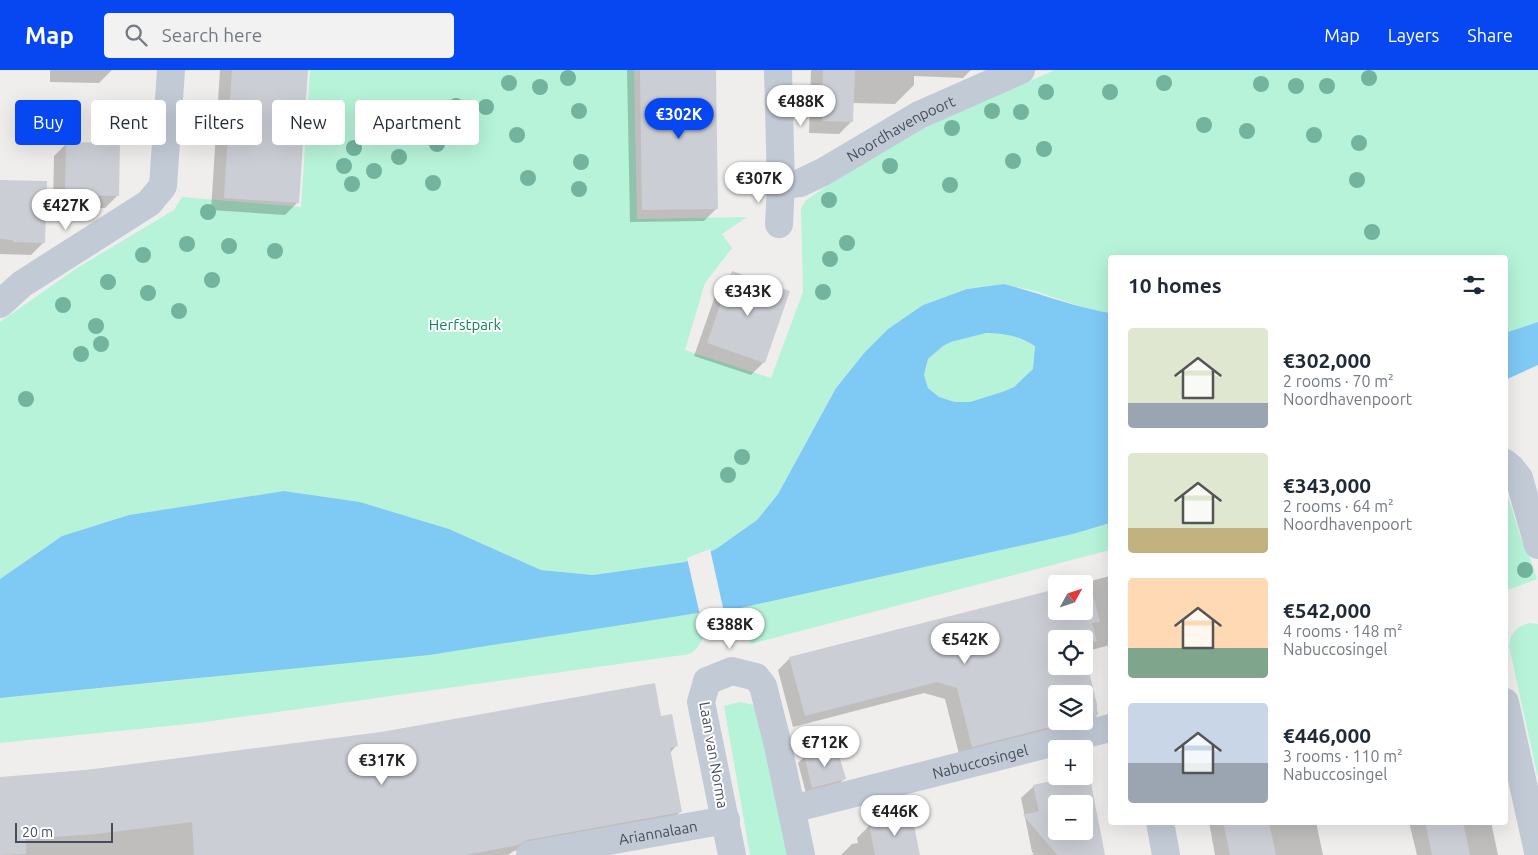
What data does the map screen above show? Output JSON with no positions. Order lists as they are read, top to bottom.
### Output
{
  "streets": {
    "street": [
      "Noordhavenpoort",
      "Laan van Norma",
      "Nabuccosingel",
      "Ariannalaan"
    ]
  },
  "crossings": [
    ["Laan van Norma", "Nabuccosingel"],
    ["Laan van Norma", "Ariannalaan"]
  ],
  "parks": ["Herfstpark"],
  "scale_bar": "20 m",
  "north": "top right",
  "page": {
    "header": "Map",
    "search": "Search here",
    "nav": ["Map", "Layers", "Share"],
    "price": [
      "€488K",
      "€302K",
      "€307K",
      "€427K",
      "€343K",
      "€388K",
      "€542K",
      "€712K",
      "€317K",
      "€446K"
    ],
    "chip": [
      "Buy",
      "Rent",
      "Filters",
      "New",
      "Apartment"
    ],
    "heading": "10 homes",
    "list": [
      {
        "name": "€302,000",
        "note": "2 rooms · 70 m² · Noordhavenpoort"
      },
      {
        "name": "€343,000",
        "note": "2 rooms · 64 m² · Noordhavenpoort"
      },
      {
        "name": "€542,000",
        "note": "4 rooms · 148 m² · Nabuccosingel"
      },
      {
        "name": "€446,000",
        "note": "3 rooms · 110 m² · Nabuccosingel"
      }
    ],
    "map_buttons": ["+", "−"],
    "scale": "20 m"
  }
}
